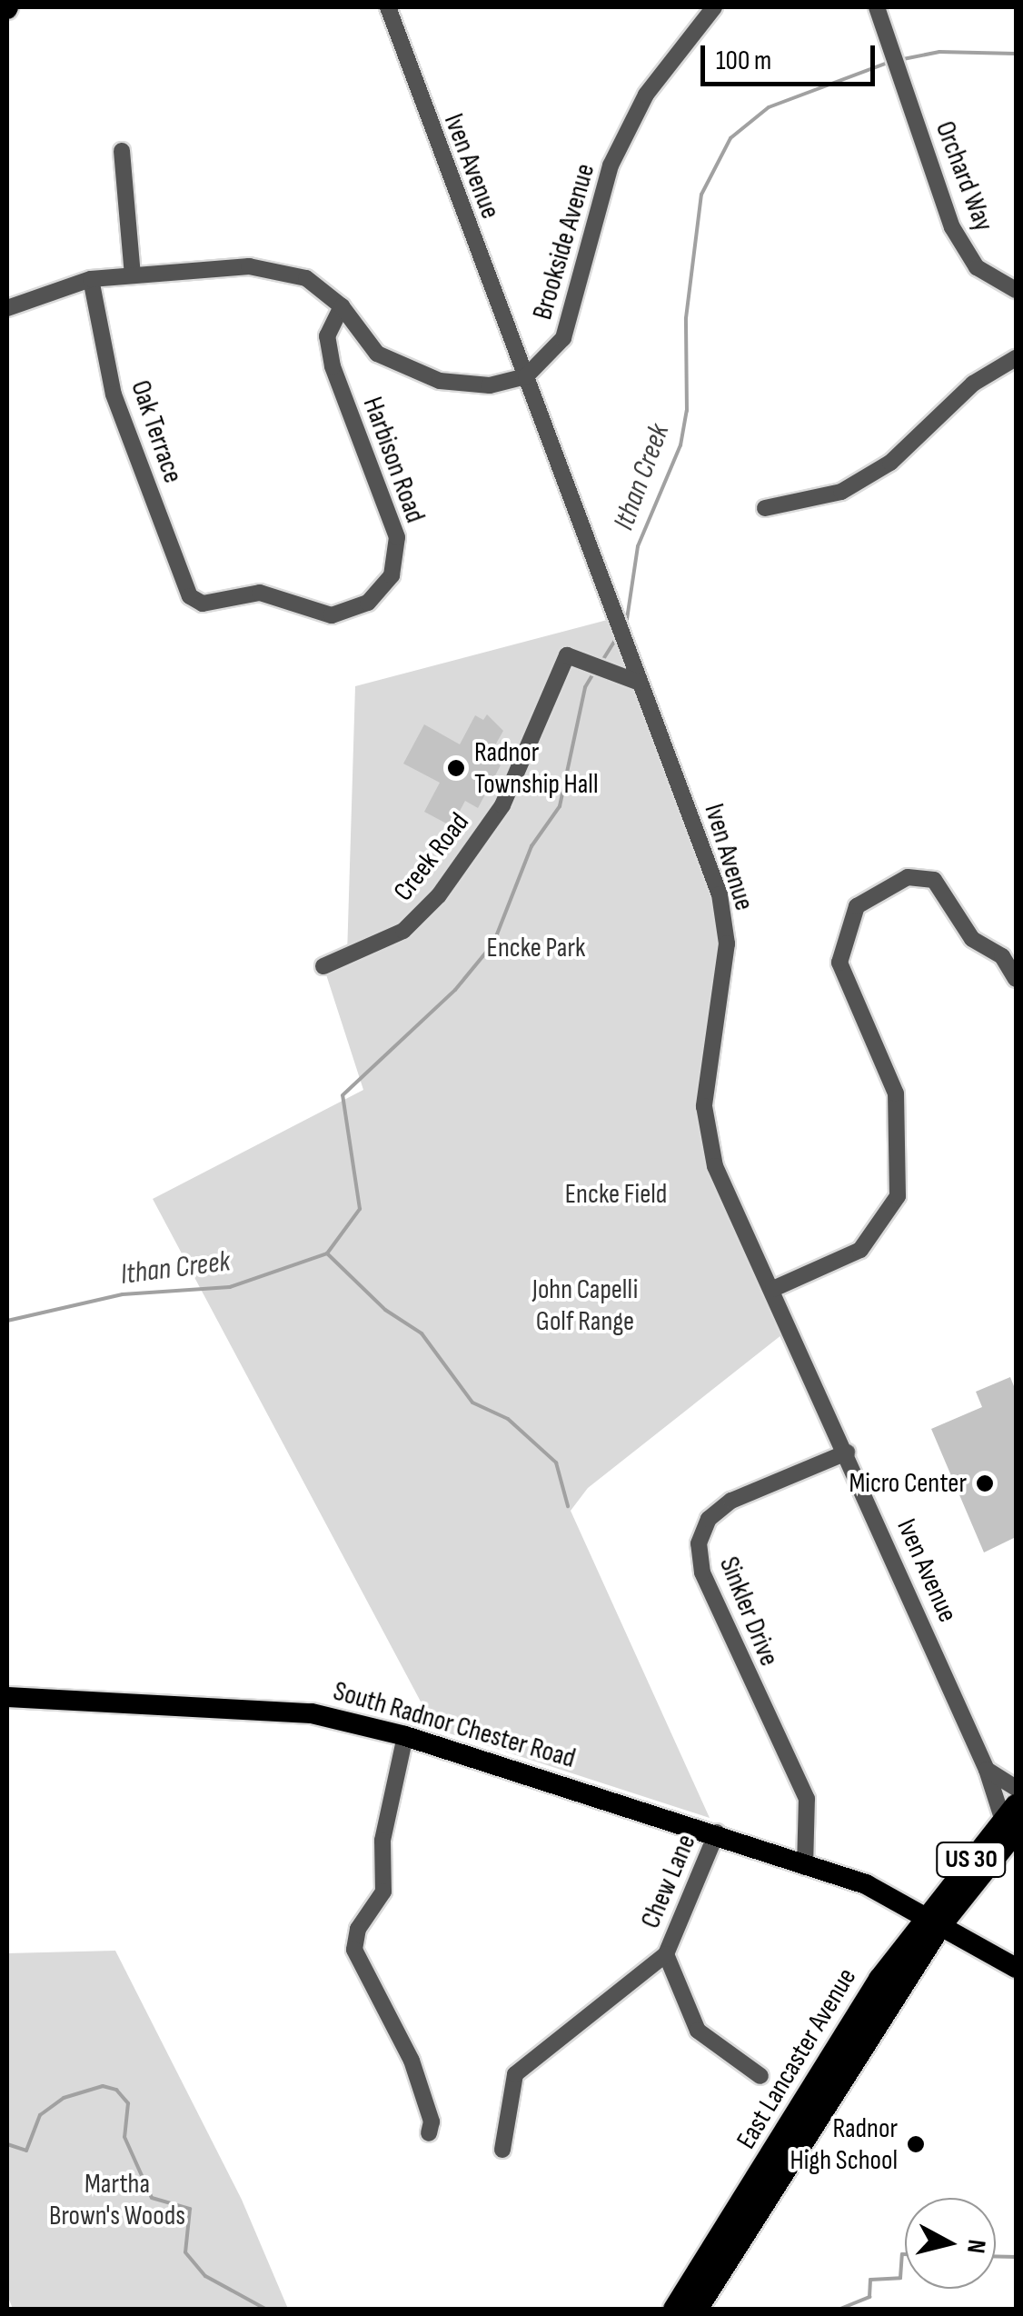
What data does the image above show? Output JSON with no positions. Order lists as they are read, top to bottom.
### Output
{
  "streets": {
    "highway": ["US 30", "East Lancaster Avenue"],
    "main road": ["South Radnor Chester Road"],
    "street": [
      "Iven Avenue",
      "Orchard Way",
      "Brookside Avenue",
      "Oak Terrace",
      "Harbison Road",
      "Creek Road",
      "Sinkler Drive",
      "Chew Lane"
    ]
  },
  "crossings": [
    ["Iven Avenue", "Brookside Avenue"],
    ["Iven Avenue", "Creek Road"],
    ["Iven Avenue", "Sinkler Drive"],
    ["Iven Avenue", "East Lancaster Avenue"],
    ["Oak Terrace", "Harbison Road"],
    ["Sinkler Drive", "South Radnor Chester Road"],
    ["South Radnor Chester Road", "Chew Lane"],
    ["South Radnor Chester Road", "East Lancaster Avenue"]
  ],
  "water": ["Ithan Creek"],
  "parks": [
    "Encke Park",
    "Encke Field",
    "John Capelli Golf Range",
    "Martha Brown's Woods"
  ],
  "places": ["Radnor Township Hall", "Micro Center", "Radnor High School"],
  "scale_bar": "100 m",
  "north": "right"
}
